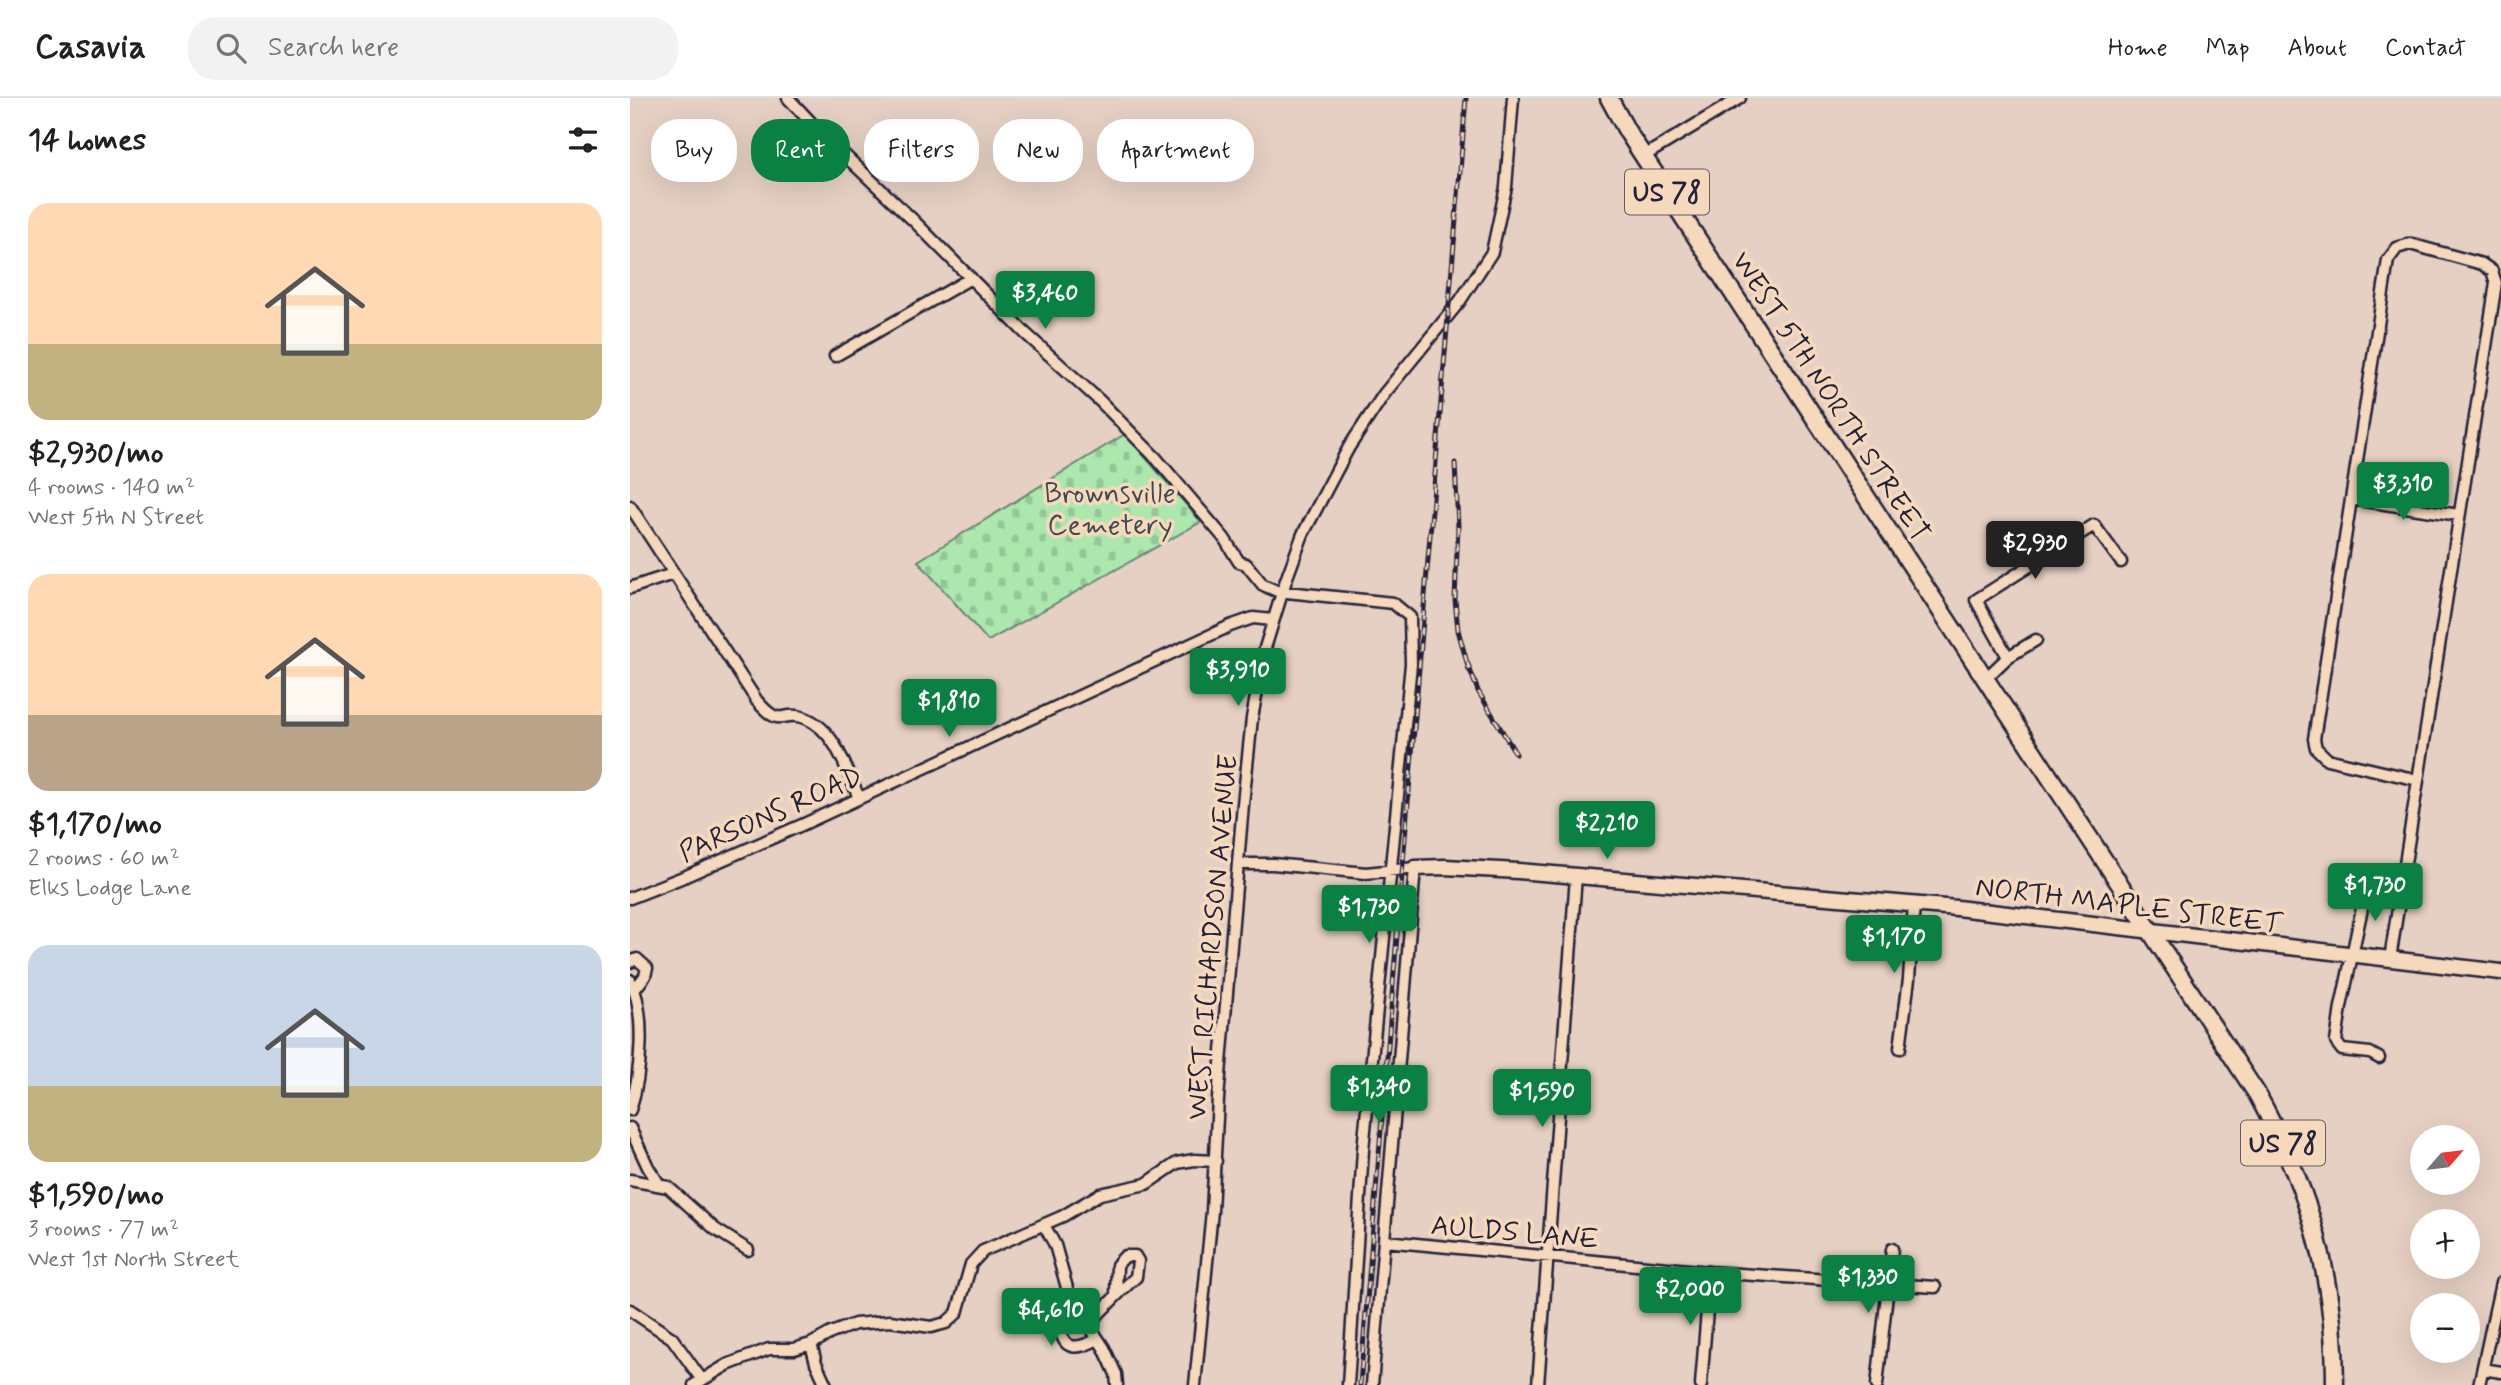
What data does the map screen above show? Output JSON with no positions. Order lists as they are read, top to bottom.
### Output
{
  "streets": {
    "main road": ["US 78", "WEST 5TH NORTH STREET"],
    "street": [
      "PARSONS ROAD",
      "NORTH MAPLE STREET",
      "WEST RICHARDSON AVENUE",
      "AULDS LANE"
    ]
  },
  "crossings": [
    ["US 78", "WEST 5TH NORTH STREET"],
    ["US 78", "NORTH MAPLE STREET"],
    ["WEST 5TH NORTH STREET", "NORTH MAPLE STREET"],
    ["PARSONS ROAD", "WEST RICHARDSON AVENUE"]
  ],
  "parks": ["Brownsville Cemetery"],
  "north": "top right",
  "page": {
    "header": "Casavia",
    "search": "Search here",
    "nav": [
      "Home",
      "Map",
      "About",
      "Contact"
    ],
    "heading": "14 homes",
    "chip": [
      "Buy",
      "Rent",
      "Filters",
      "New",
      "Apartment"
    ],
    "list": [
      {
        "name": "$2,930/mo",
        "note": "4 rooms · 140 m² · West 5th N Street"
      },
      {
        "name": "$1,170/mo",
        "note": "2 rooms · 60 m² · Elks Lodge Lane"
      },
      {
        "name": "$1,590/mo",
        "note": "3 rooms · 77 m² · West 1st North Street"
      }
    ],
    "price": [
      "$3,460",
      "$3,310",
      "$2,930",
      "$3,910",
      "$1,810",
      "$2,210",
      "$1,730",
      "$1,730",
      "$1,170",
      "$1,340",
      "$1,590",
      "$1,330",
      "$2,000",
      "$4,610"
    ],
    "map_buttons": ["+", "−"]
  }
}
